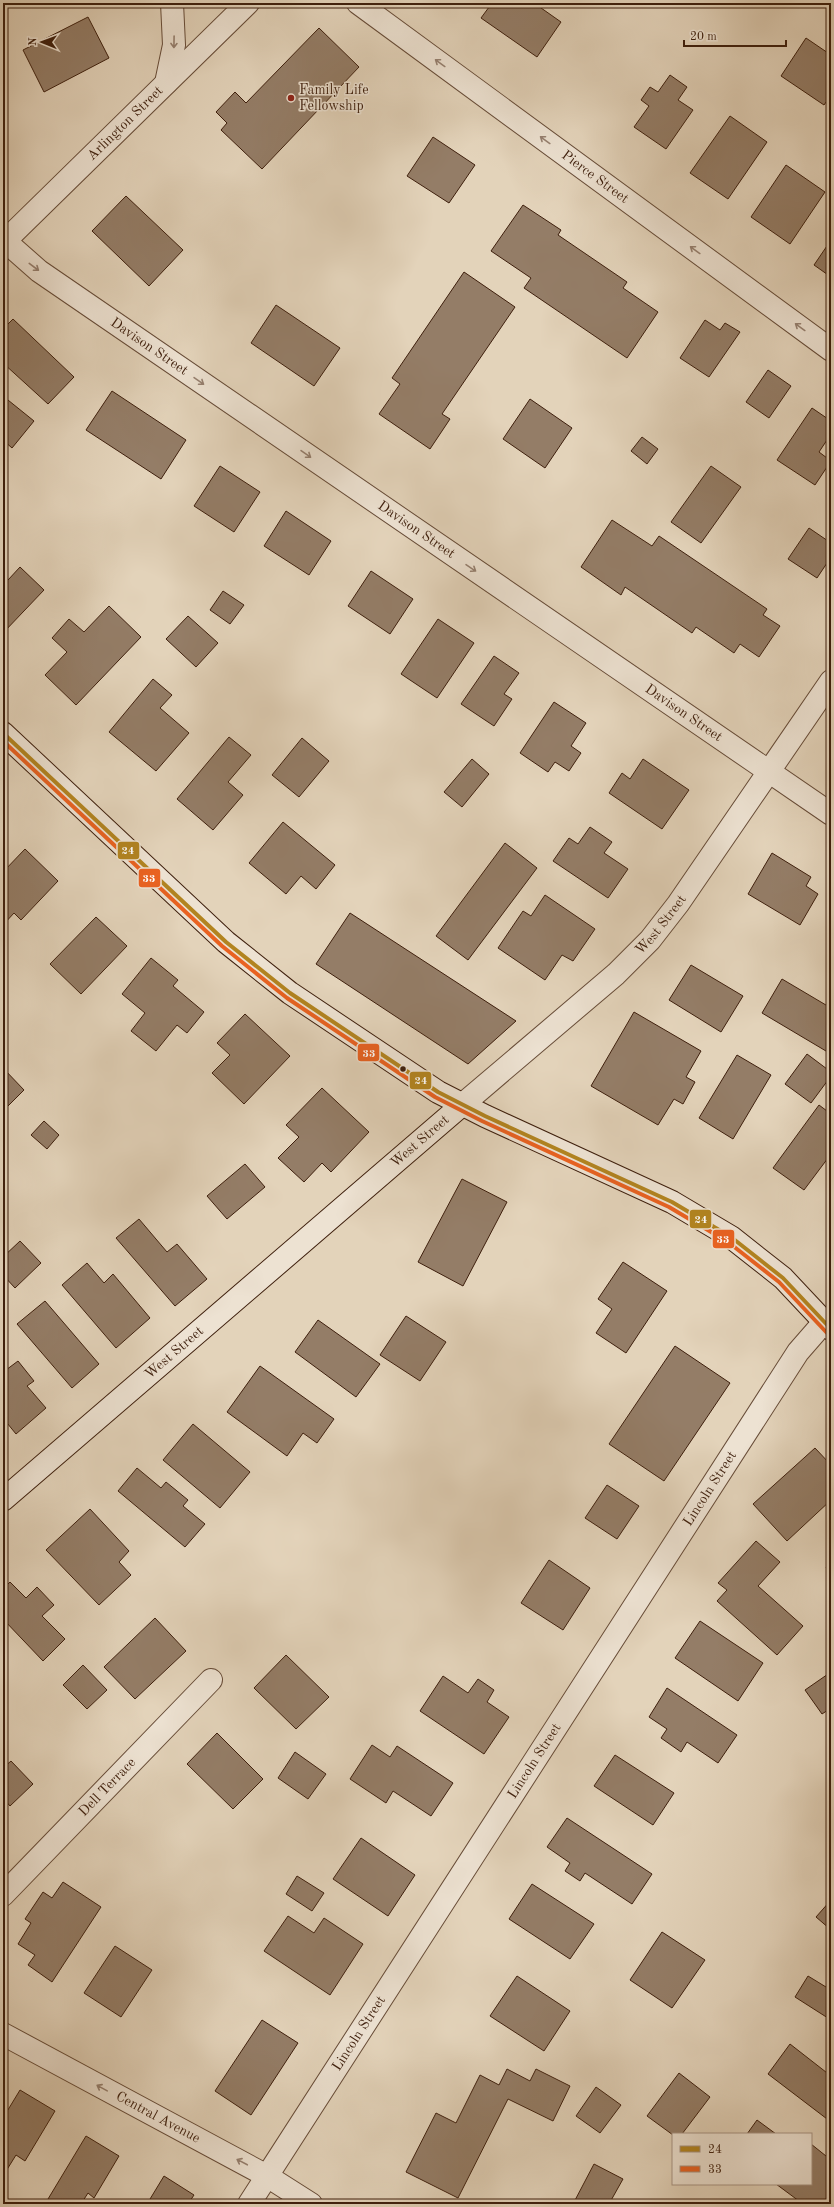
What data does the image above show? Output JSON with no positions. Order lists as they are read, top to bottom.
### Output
{
  "streets": {
    "street": [
      "Arlington Street",
      "Pierce Street",
      "Davison Street",
      "West Street",
      "Lincoln Street",
      "Dell Terrace",
      "Central Avenue"
    ]
  },
  "crossings": [
    ["Arlington Street", "Davison Street"],
    ["Davison Street", "West Street"],
    ["Lincoln Street", "Central Avenue"]
  ],
  "one_way": ["Pierce Street", "Davison Street", "Central Avenue"],
  "places": ["Family Life Fellowship"],
  "lines": ["transit line 24", "transit line 33"],
  "legend": ["24", "33"],
  "scale_bar": "20 m",
  "north": "left"
}
